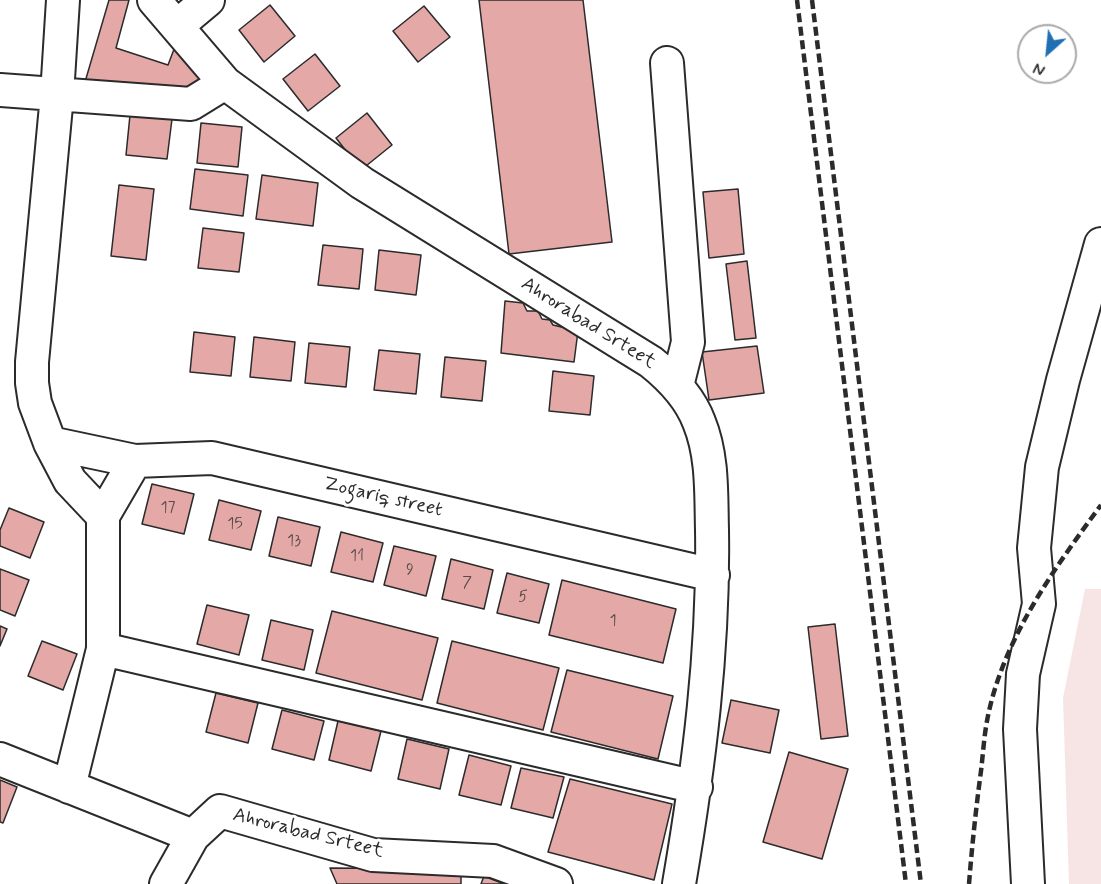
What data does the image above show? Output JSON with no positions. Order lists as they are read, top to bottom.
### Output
{
  "streets": {
    "street": ["Ahrorabad Srteet", "Zogariq street"]
  },
  "crossings": [
    ["Ahrorabad Srteet", "Zogariq street"]
  ],
  "house_numbers": [
    "17",
    "15",
    "13",
    "11",
    "9",
    "7",
    "5",
    "1"
  ],
  "north": "bottom left"
}
